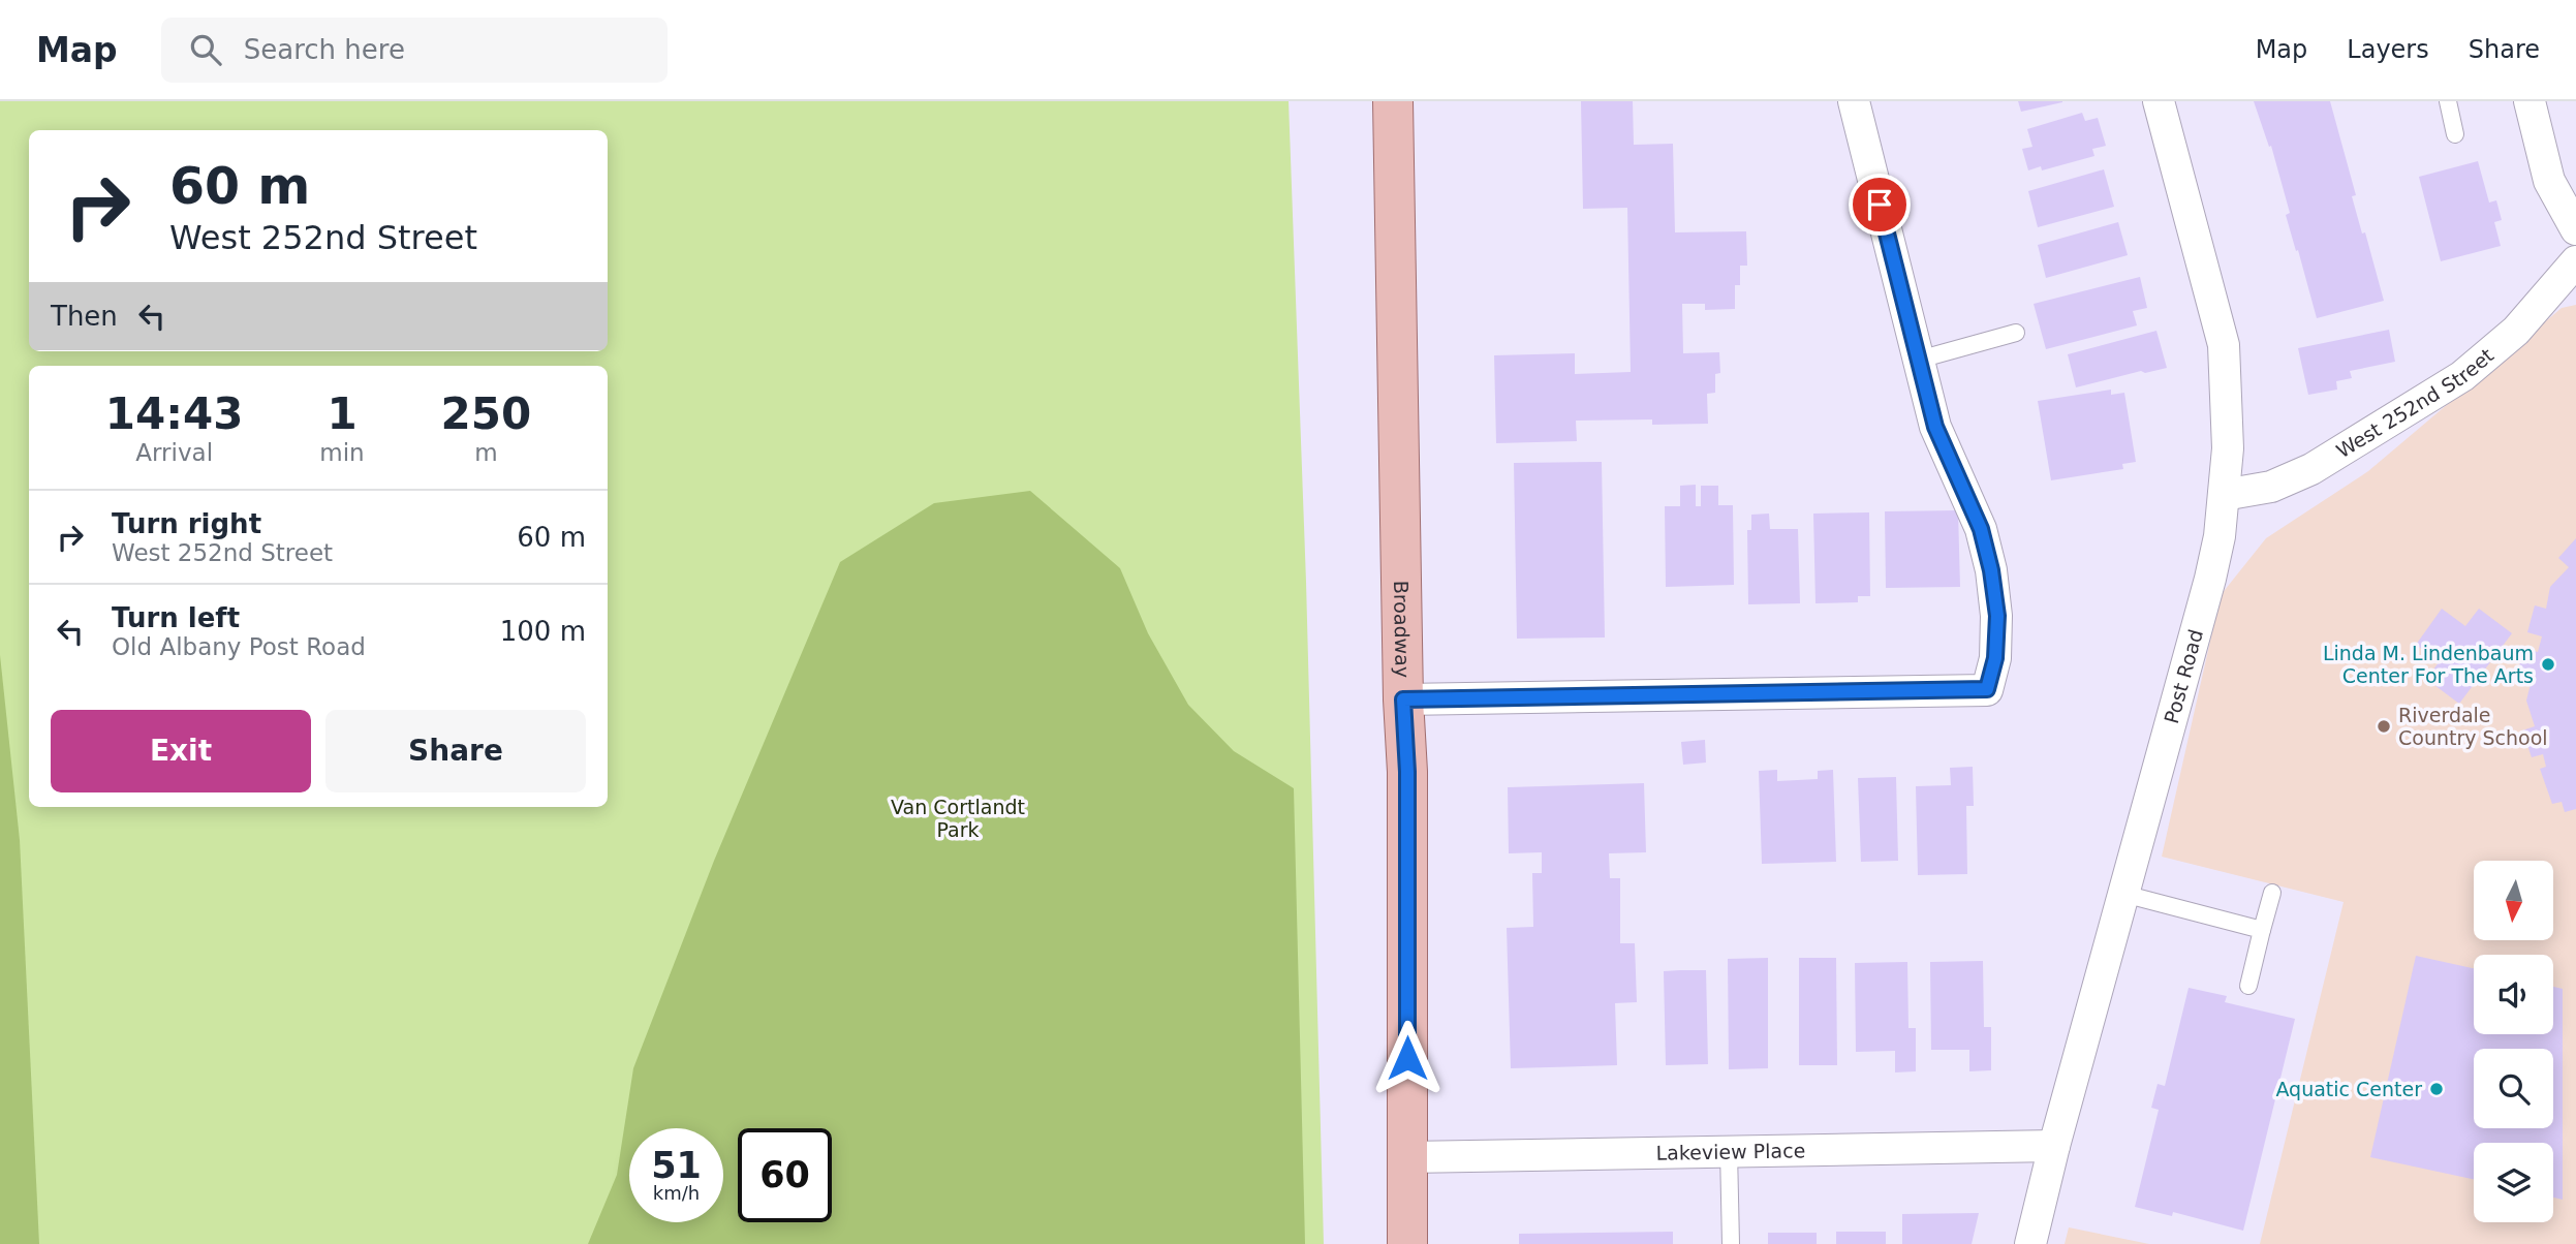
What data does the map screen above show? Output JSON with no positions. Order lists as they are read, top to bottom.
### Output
{
  "streets": {
    "main road": ["Broadway"],
    "street": ["West 252nd Street", "Post Road", "Lakeview Place"]
  },
  "crossings": [
    ["West 252nd Street", "Post Road"],
    ["Broadway", "Lakeview Place"],
    ["Post Road", "Lakeview Place"]
  ],
  "parks": ["Van Cortlandt Park"],
  "places": ["Linda M. Lindenbaum Center For The Arts", "Riverdale Country School", "Aquatic Center"],
  "north": "bottom",
  "page": {
    "header": "Map",
    "search": "Search here",
    "nav": ["Map", "Layers", "Share"],
    "turn": ["60 m", "West 252nd Street"],
    "then": "Then",
    "eta": [
      "14:43",
      "Arrival",
      "1",
      "min",
      "250",
      "m"
    ],
    "list": [
      {
        "name": "Turn right",
        "note": "West 252nd Street",
        "value": "60 m"
      },
      {
        "name": "Turn left",
        "note": "Old Albany Post Road",
        "value": "100 m"
      }
    ],
    "buttons": ["Exit", "Share"],
    "speed": "51 km/h",
    "limit": "60"
  }
}
